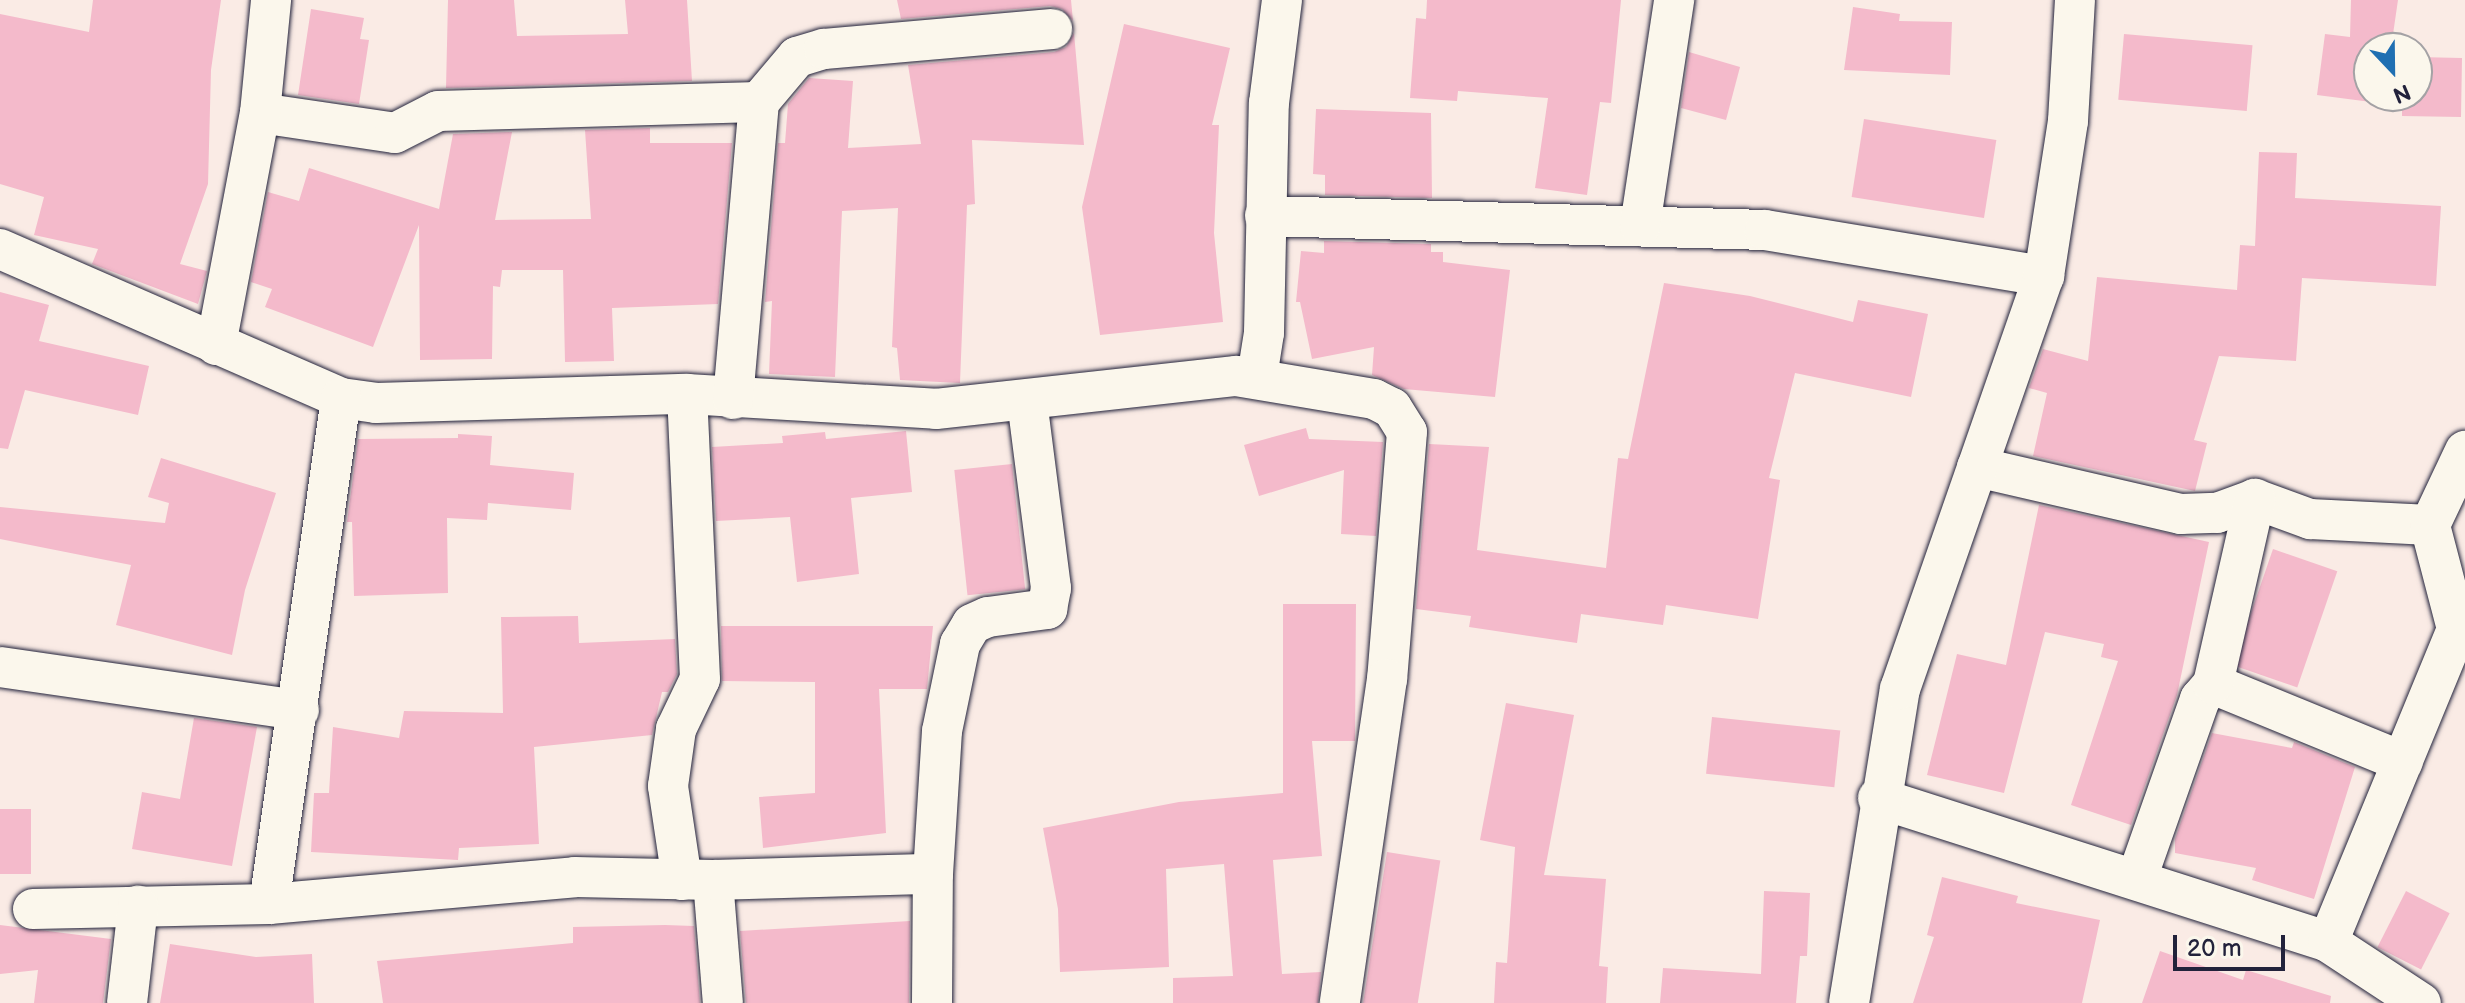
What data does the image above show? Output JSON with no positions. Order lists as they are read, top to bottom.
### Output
{
  "scale_bar": "20 m",
  "north": "bottom"
}
